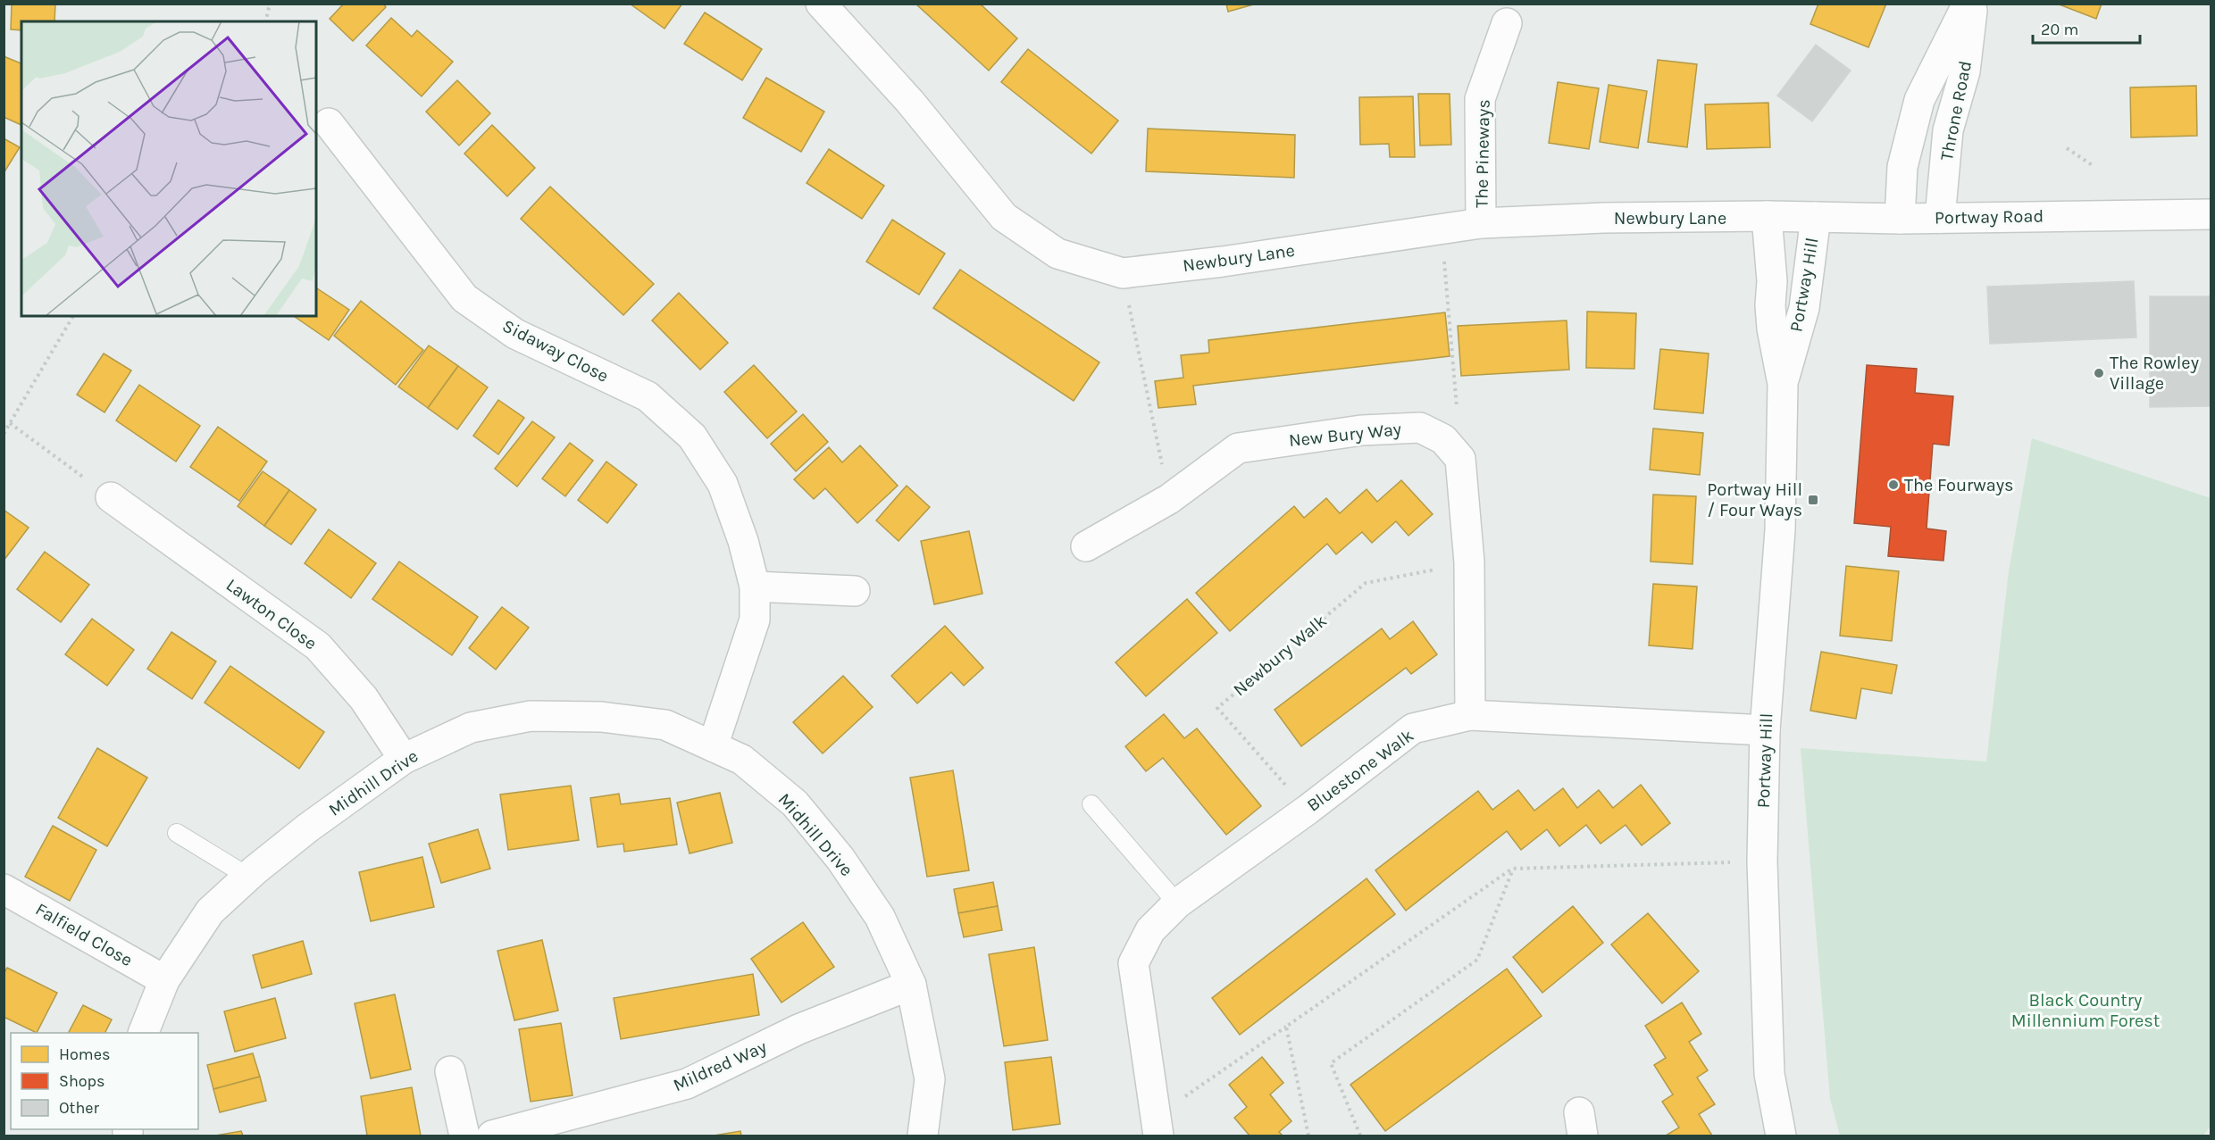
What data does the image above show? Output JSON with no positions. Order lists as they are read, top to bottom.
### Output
{
  "streets": {
    "street": [
      "Throne Road",
      "The Pineways",
      "Portway Road",
      "Newbury Lane",
      "Portway Hill",
      "Sidaway Close",
      "New Bury Way",
      "Lawton Close",
      "Bluestone Walk",
      "Midhill Drive",
      "Falfield Close",
      "Mildred Way"
    ],
    "path": ["Newbury Walk"]
  },
  "crossings": [
    ["Throne Road", "Portway Road"],
    ["The Pineways", "Newbury Lane"],
    ["Portway Road", "Newbury Lane"],
    ["Portway Road", "Portway Hill"],
    ["Newbury Lane", "Portway Hill"],
    ["Portway Hill", "Bluestone Walk"],
    ["Sidaway Close", "Midhill Drive"],
    ["Lawton Close", "Midhill Drive"],
    ["Newbury Walk", "Bluestone Walk"],
    ["Midhill Drive", "Falfield Close"],
    ["Midhill Drive", "Mildred Way"]
  ],
  "parks": ["Black Country Millennium Forest"],
  "places": {
    "other": ["The Rowley Village", "The Fourways"],
    "transit": ["Portway Hill / Four Ways"]
  },
  "legend": ["Homes", "Shops", "Other"],
  "scale_bar": "20 m"
}
